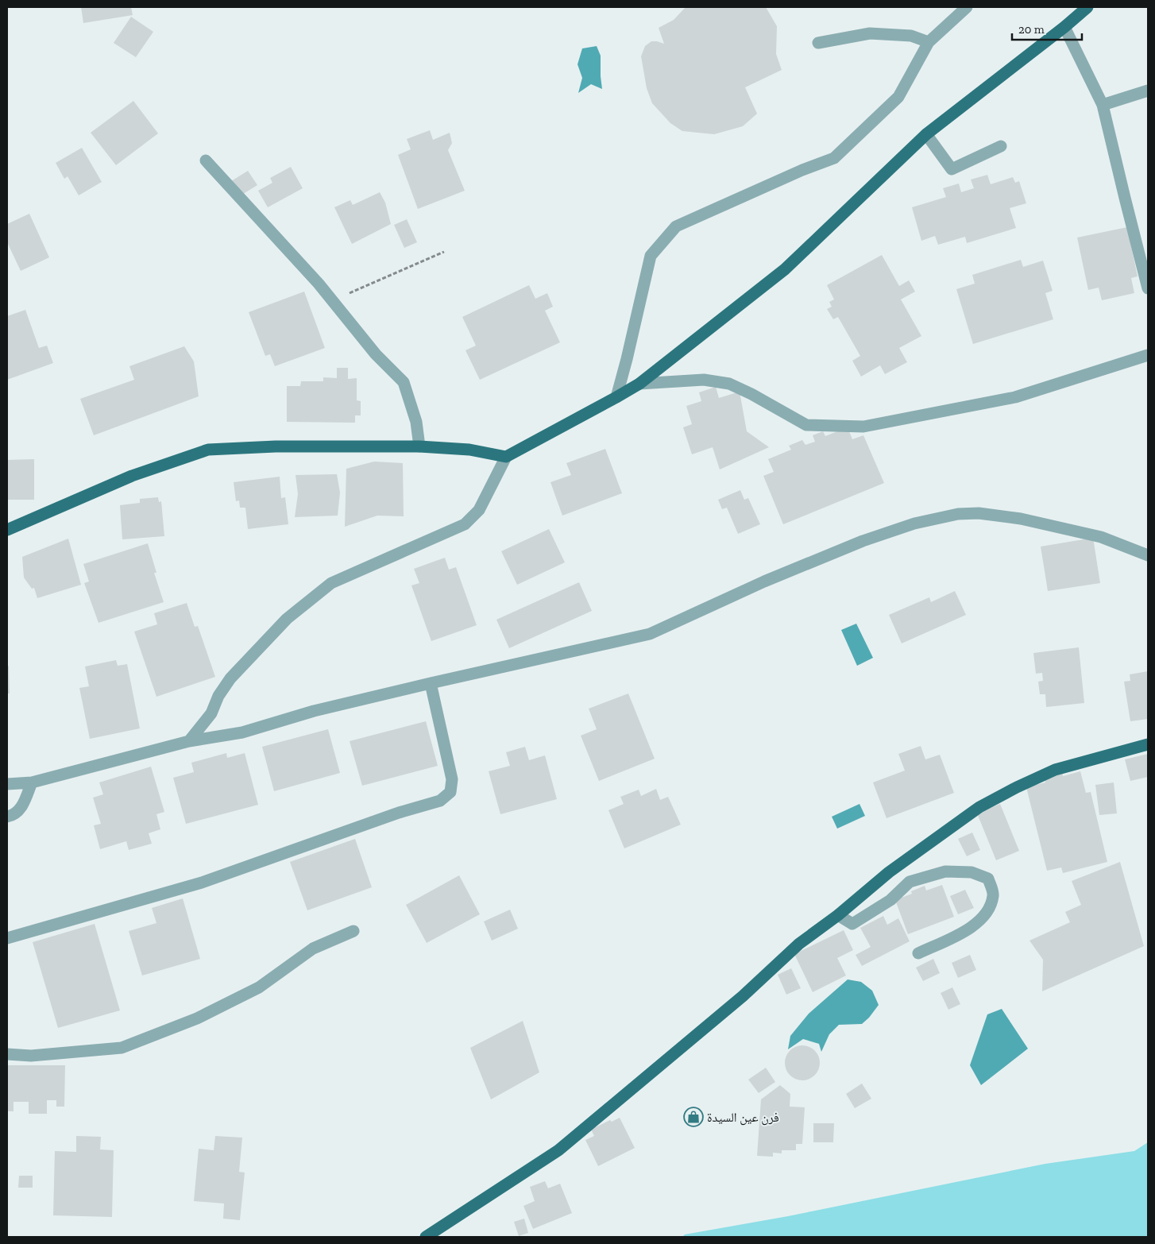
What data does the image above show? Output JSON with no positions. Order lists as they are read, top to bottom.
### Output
{
  "places": {
    "shop": ["فرن عين السيدة"]
  },
  "scale_bar": "20 m"
}
